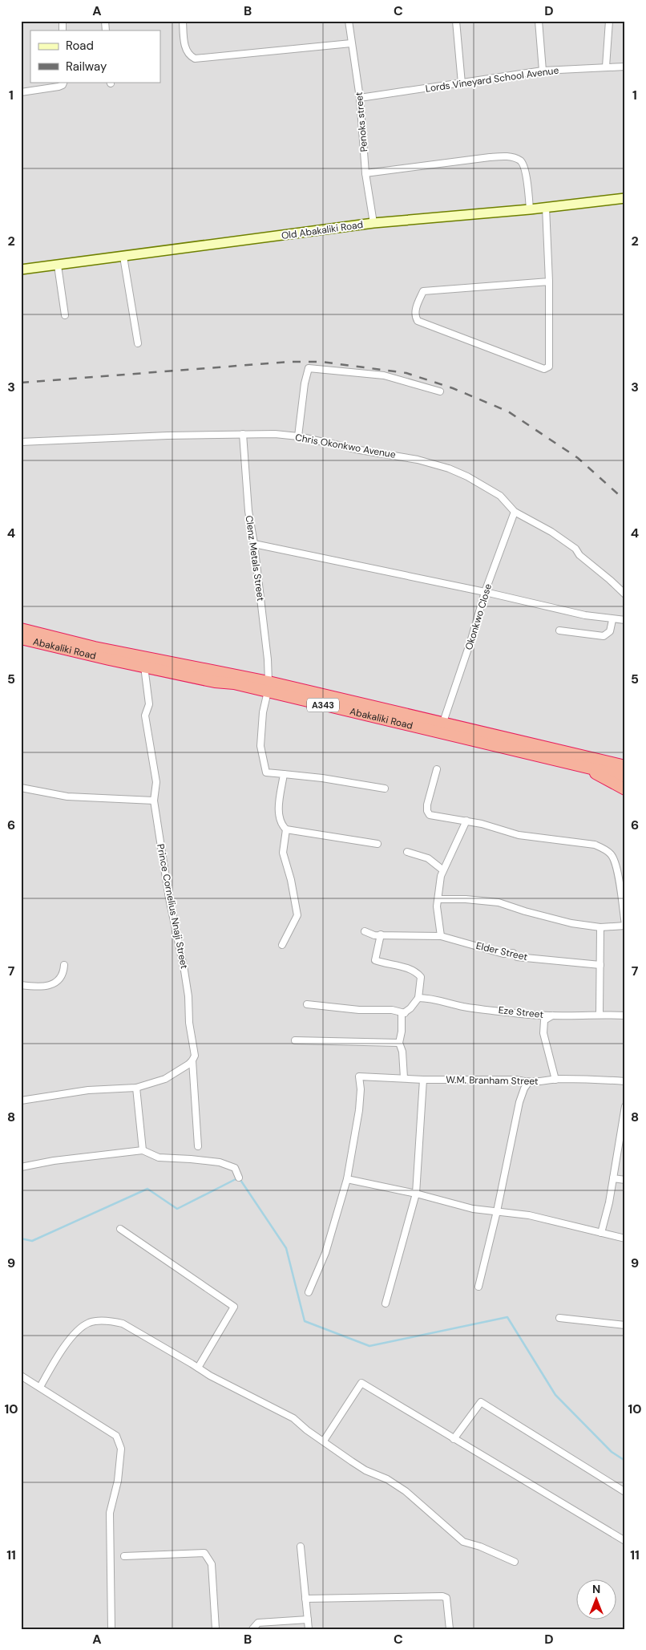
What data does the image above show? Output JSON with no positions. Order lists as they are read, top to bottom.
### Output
{
  "streets": {
    "highway": ["Abakaliki Road", "A343"],
    "main road": ["Old Abakaliki Road"],
    "street": [
      "Lords Vineyard School Avenue",
      "Penoks street",
      "Chris Okonkwo Avenue",
      "Clenz Metals Street",
      "Okonkwo Close",
      "Prince Cornelius Nnaji Street",
      "Elder Street",
      "Eze Street",
      "W.M. Branham Street"
    ]
  },
  "crossings": [
    ["Lords Vineyard School Avenue", "Penoks street"],
    ["Penoks street", "Old Abakaliki Road"],
    ["Chris Okonkwo Avenue", "Clenz Metals Street"],
    ["Chris Okonkwo Avenue", "Okonkwo Close"],
    ["Clenz Metals Street", "Abakaliki Road"],
    ["Okonkwo Close", "Abakaliki Road"],
    ["Abakaliki Road", "Prince Cornelius Nnaji Street"]
  ],
  "legend": ["Road", "Railway"],
  "north": "top",
  "grid": {
    "columns": [
      "A",
      "B",
      "C",
      "D"
    ],
    "rows": [
      "1",
      "2",
      "3",
      "4",
      "5",
      "6",
      "7",
      "8",
      "9",
      "10",
      "11"
    ]
  }
}
